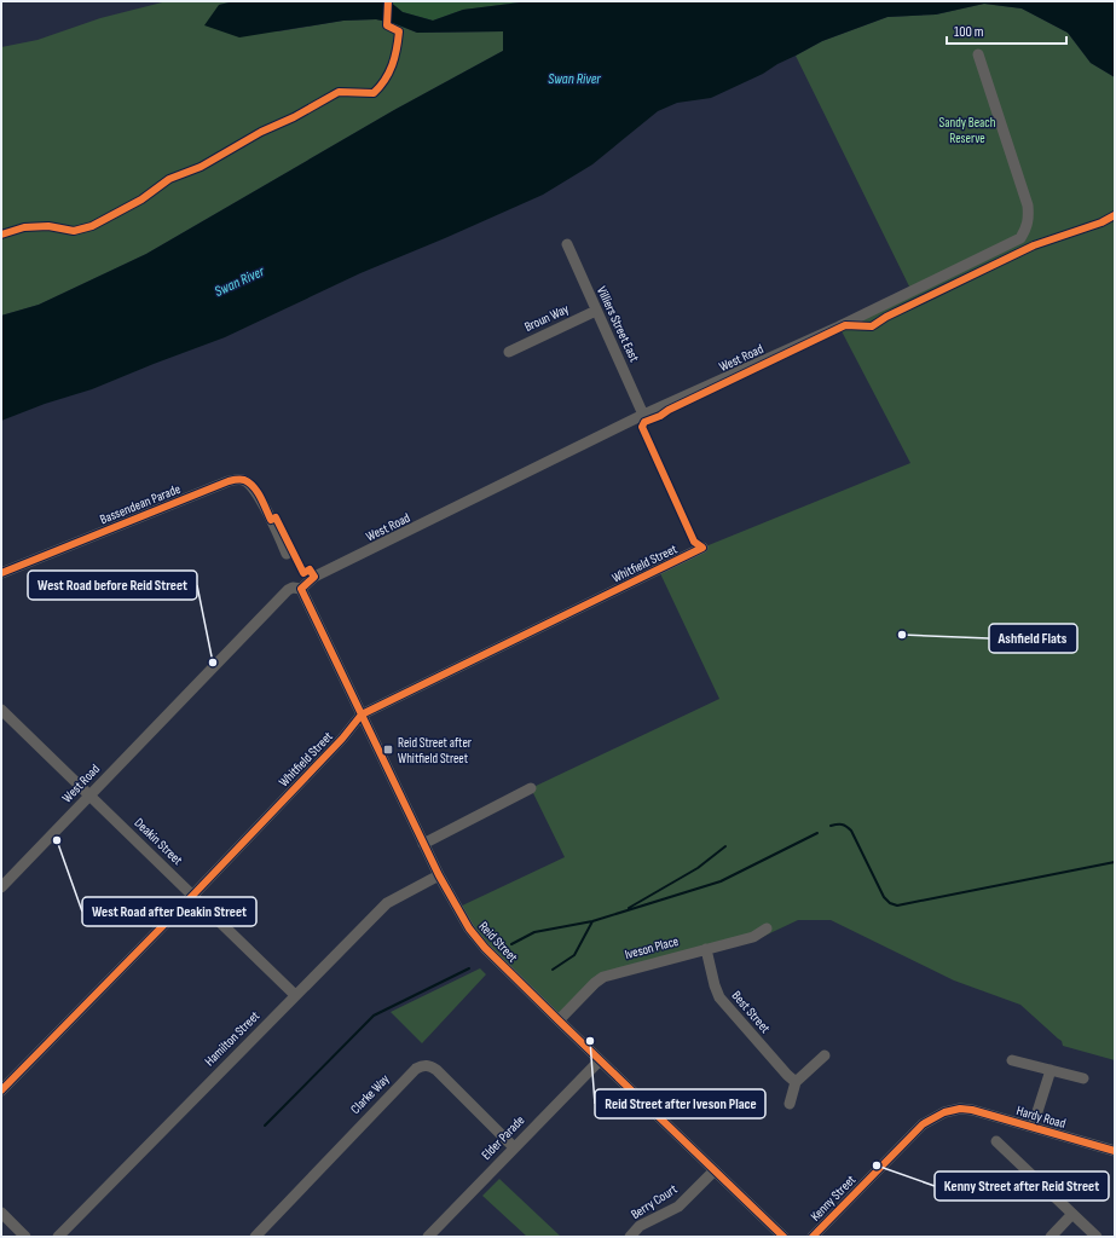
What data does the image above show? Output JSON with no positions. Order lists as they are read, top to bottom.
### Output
{
  "streets": {
    "street": [
      "Broun Way",
      "Villiers Street East",
      "West Road",
      "Bassendean Parade",
      "Whitfield Street",
      "Deakin Street",
      "Reid Street",
      "Iveson Place",
      "Best Street",
      "Hamilton Street",
      "Clarke Way",
      "Hardy Road",
      "Elder Parade",
      "Kenny Street",
      "Berry Court"
    ]
  },
  "crossings": [
    ["Broun Way", "Villiers Street East"],
    ["Villiers Street East", "West Road"],
    ["West Road", "Deakin Street"],
    ["West Road", "Reid Street"],
    ["Whitfield Street", "Deakin Street"],
    ["Whitfield Street", "Reid Street"],
    ["Deakin Street", "Hamilton Street"],
    ["Reid Street", "Iveson Place"],
    ["Reid Street", "Hamilton Street"],
    ["Reid Street", "Elder Parade"],
    ["Reid Street", "Berry Court"],
    ["Iveson Place", "Best Street"],
    ["Clarke Way", "Elder Parade"],
    ["Hardy Road", "Kenny Street"]
  ],
  "water": ["Swan River"],
  "parks": ["Sandy Beach Reserve"],
  "places": {
    "other": [
      "Ashfield Flats",
      "West Road before Reid Street",
      "West Road after Deakin Street",
      "Reid Street after Iveson Place",
      "Kenny Street after Reid Street"
    ],
    "transit": ["Reid Street after Whitfield Street"]
  },
  "scale_bar": "100 m"
}
